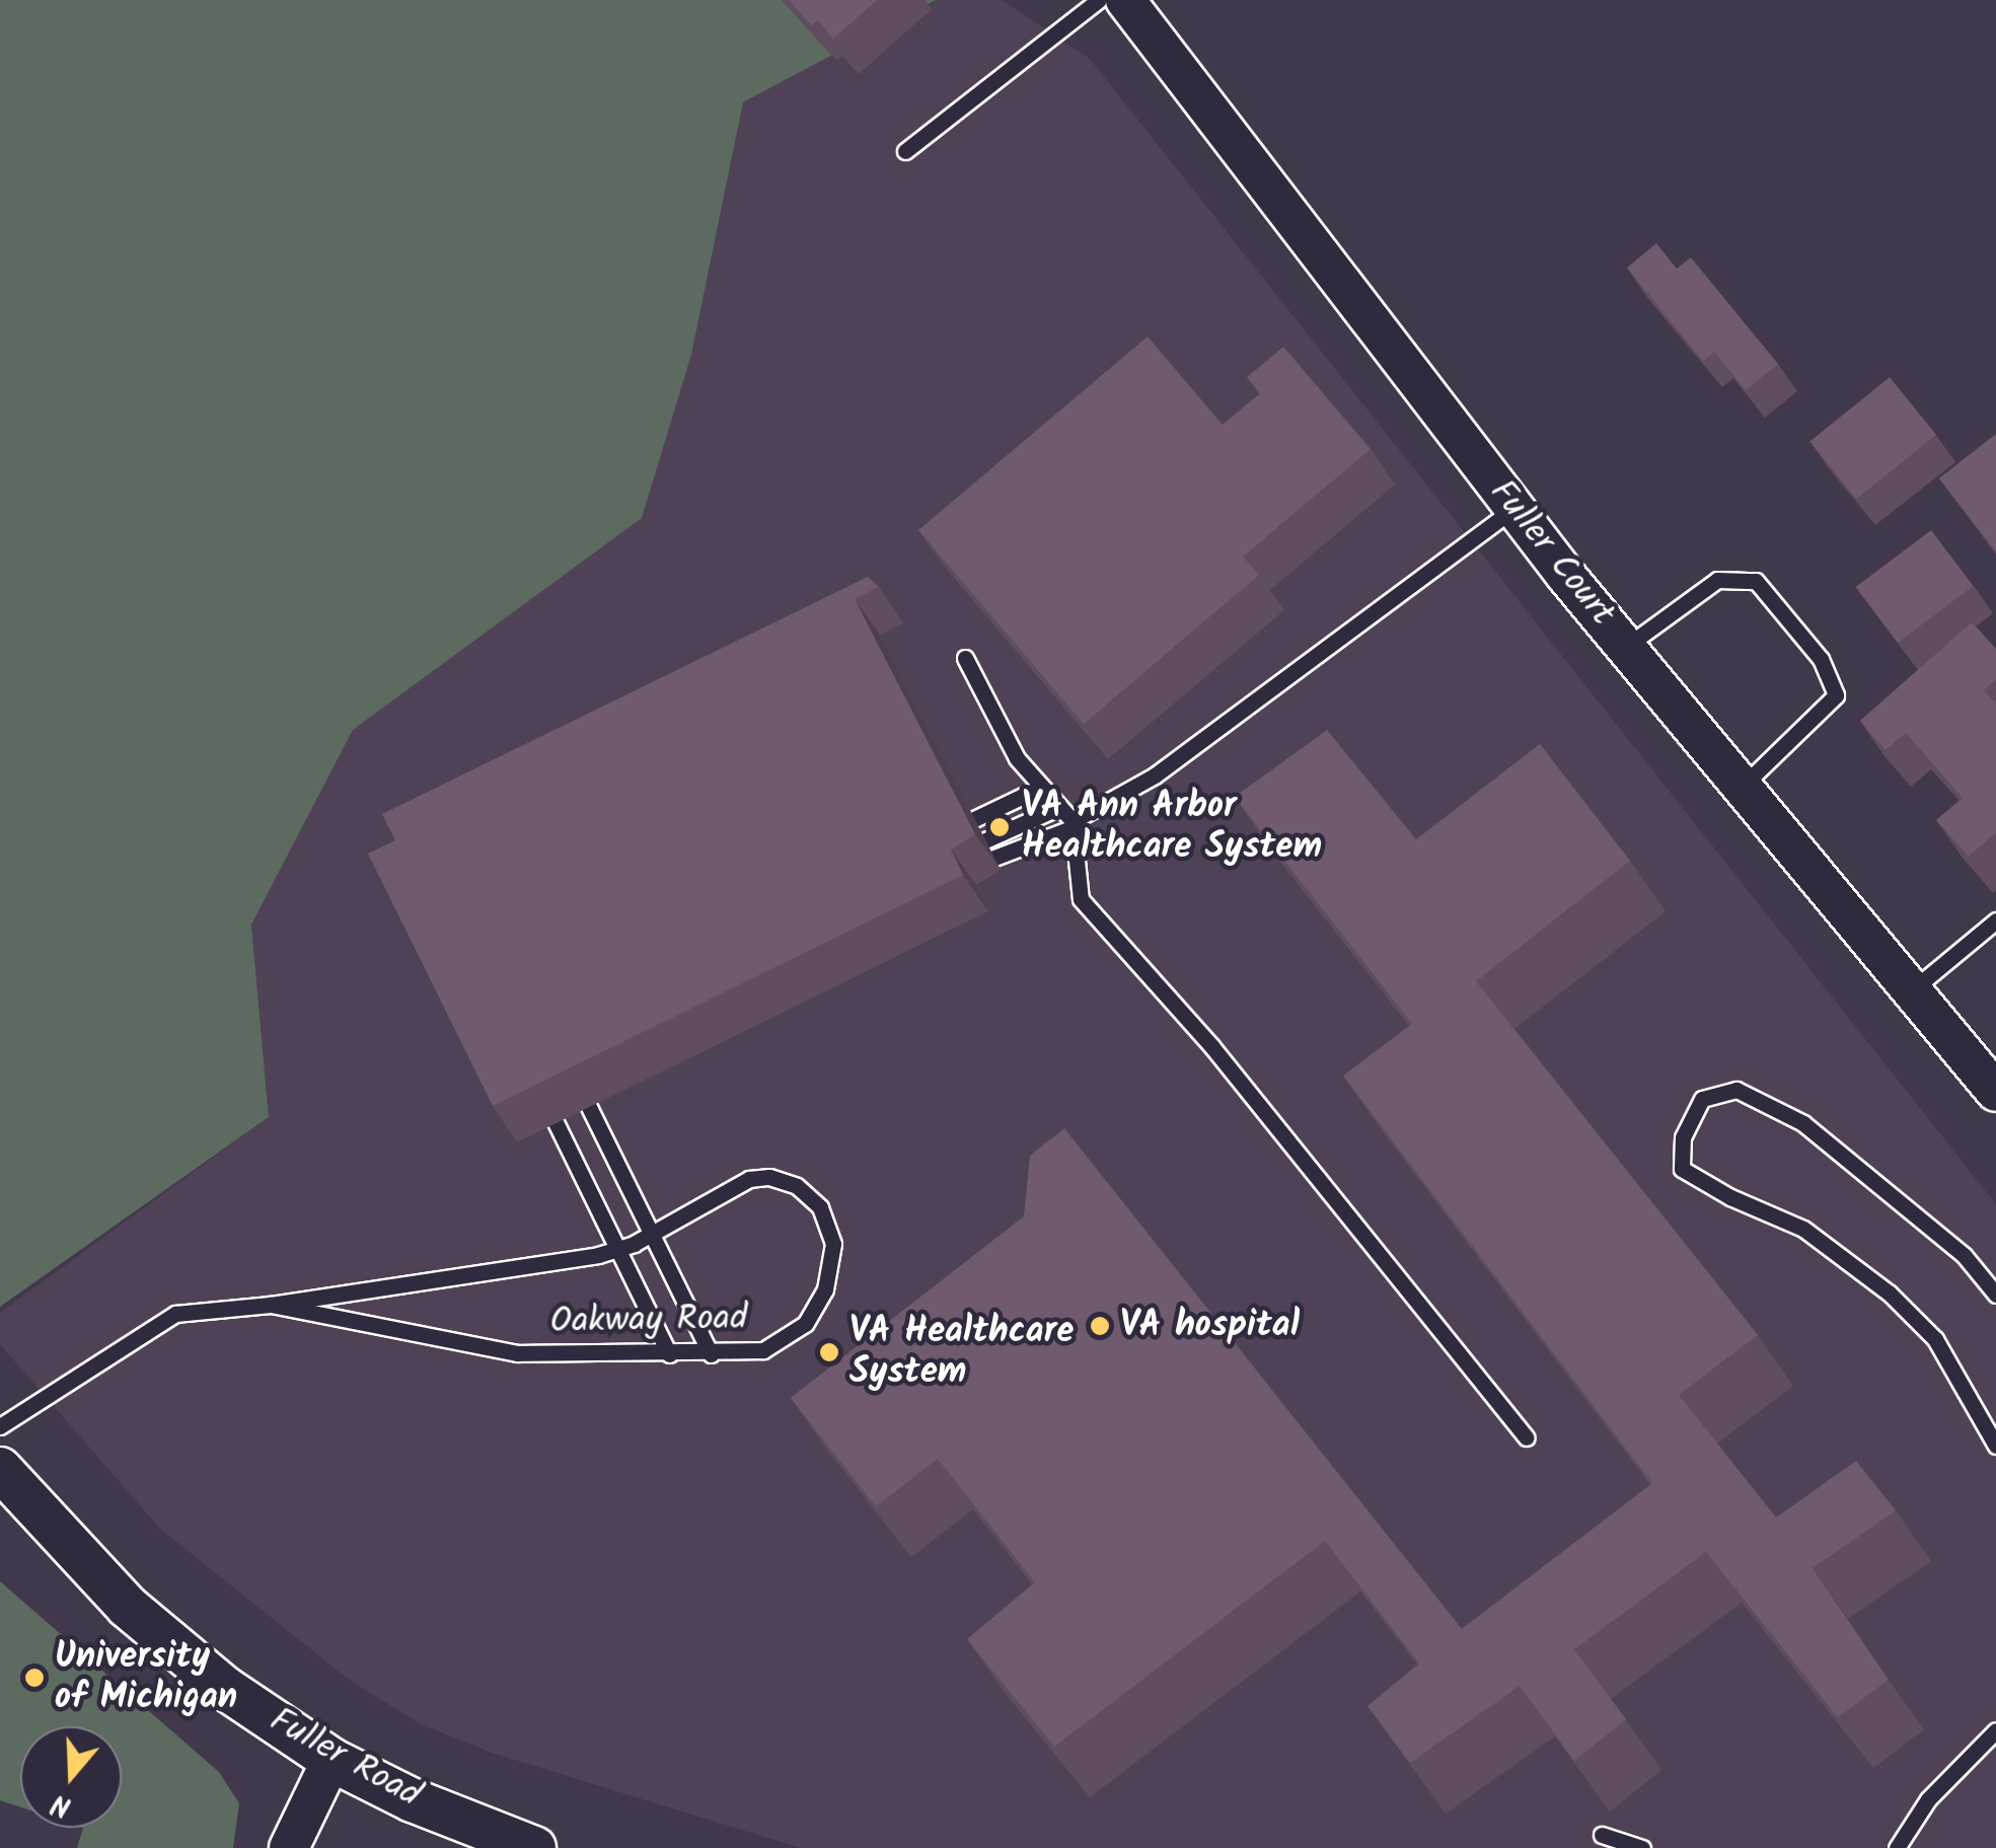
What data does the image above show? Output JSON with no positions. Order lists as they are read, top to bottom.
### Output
{
  "streets": {
    "main road": ["Fuller Road"],
    "street": ["Fuller Court"],
    "lane": ["Oakway Road"]
  },
  "places": [
    "VA Ann Arbor Healthcare System",
    "VA hospital",
    "VA Healthcare System",
    "University of Michigan"
  ],
  "north": "bottom"
}
